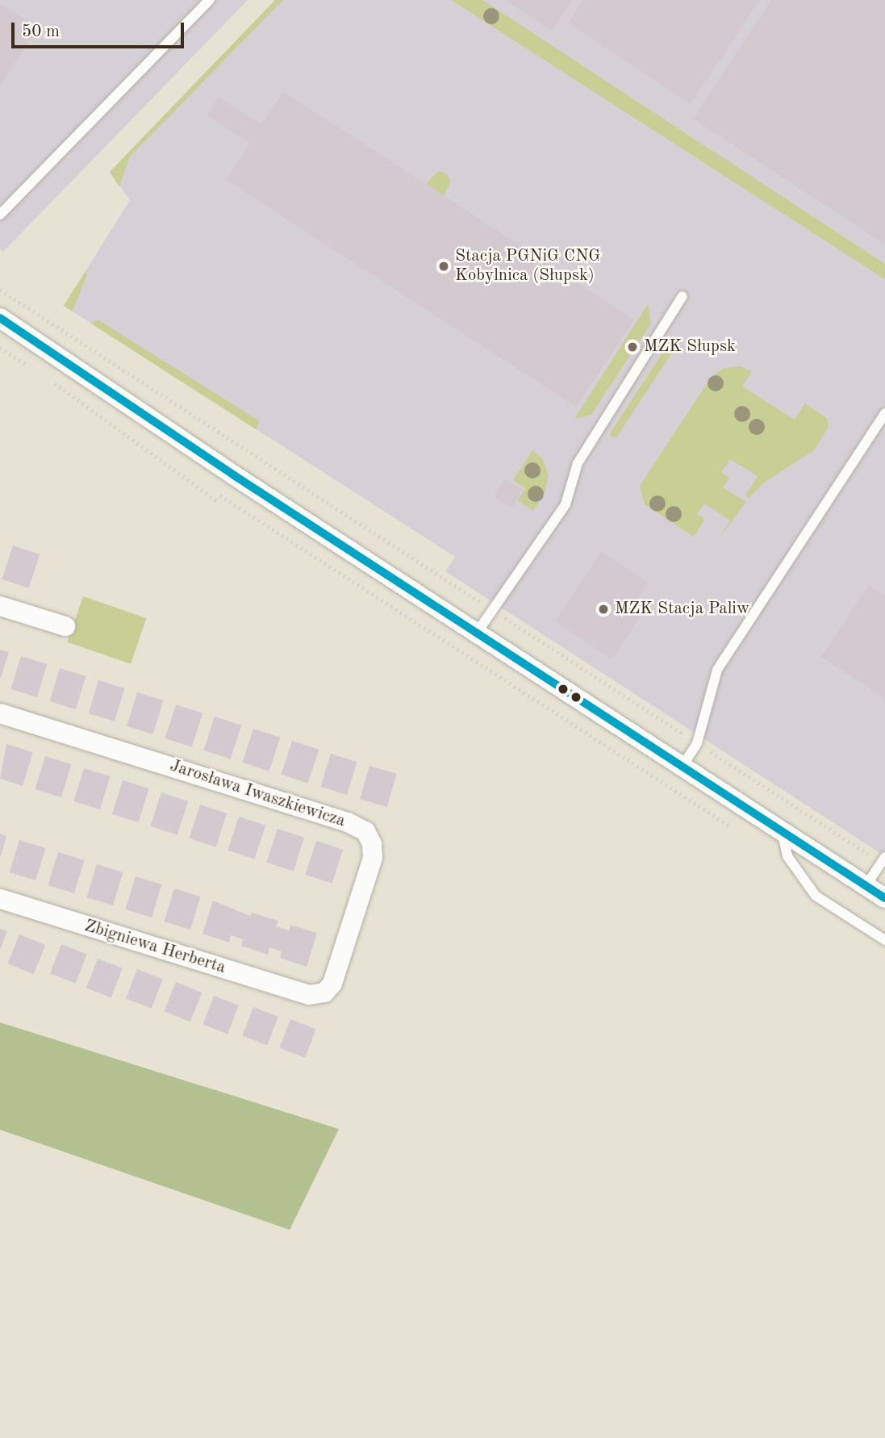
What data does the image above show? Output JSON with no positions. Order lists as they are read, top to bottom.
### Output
{
  "streets": {
    "street": ["Jarosława Iwaszkiewicza", "Zbigniewa Herberta"]
  },
  "crossings": [
    ["Jarosława Iwaszkiewicza", "Zbigniewa Herberta"]
  ],
  "places": ["Stacja PGNiG CNG Kobylnica (Słupsk)", "MZK Słupsk", "MZK Stacja Paliw"],
  "scale_bar": "50 m"
}
